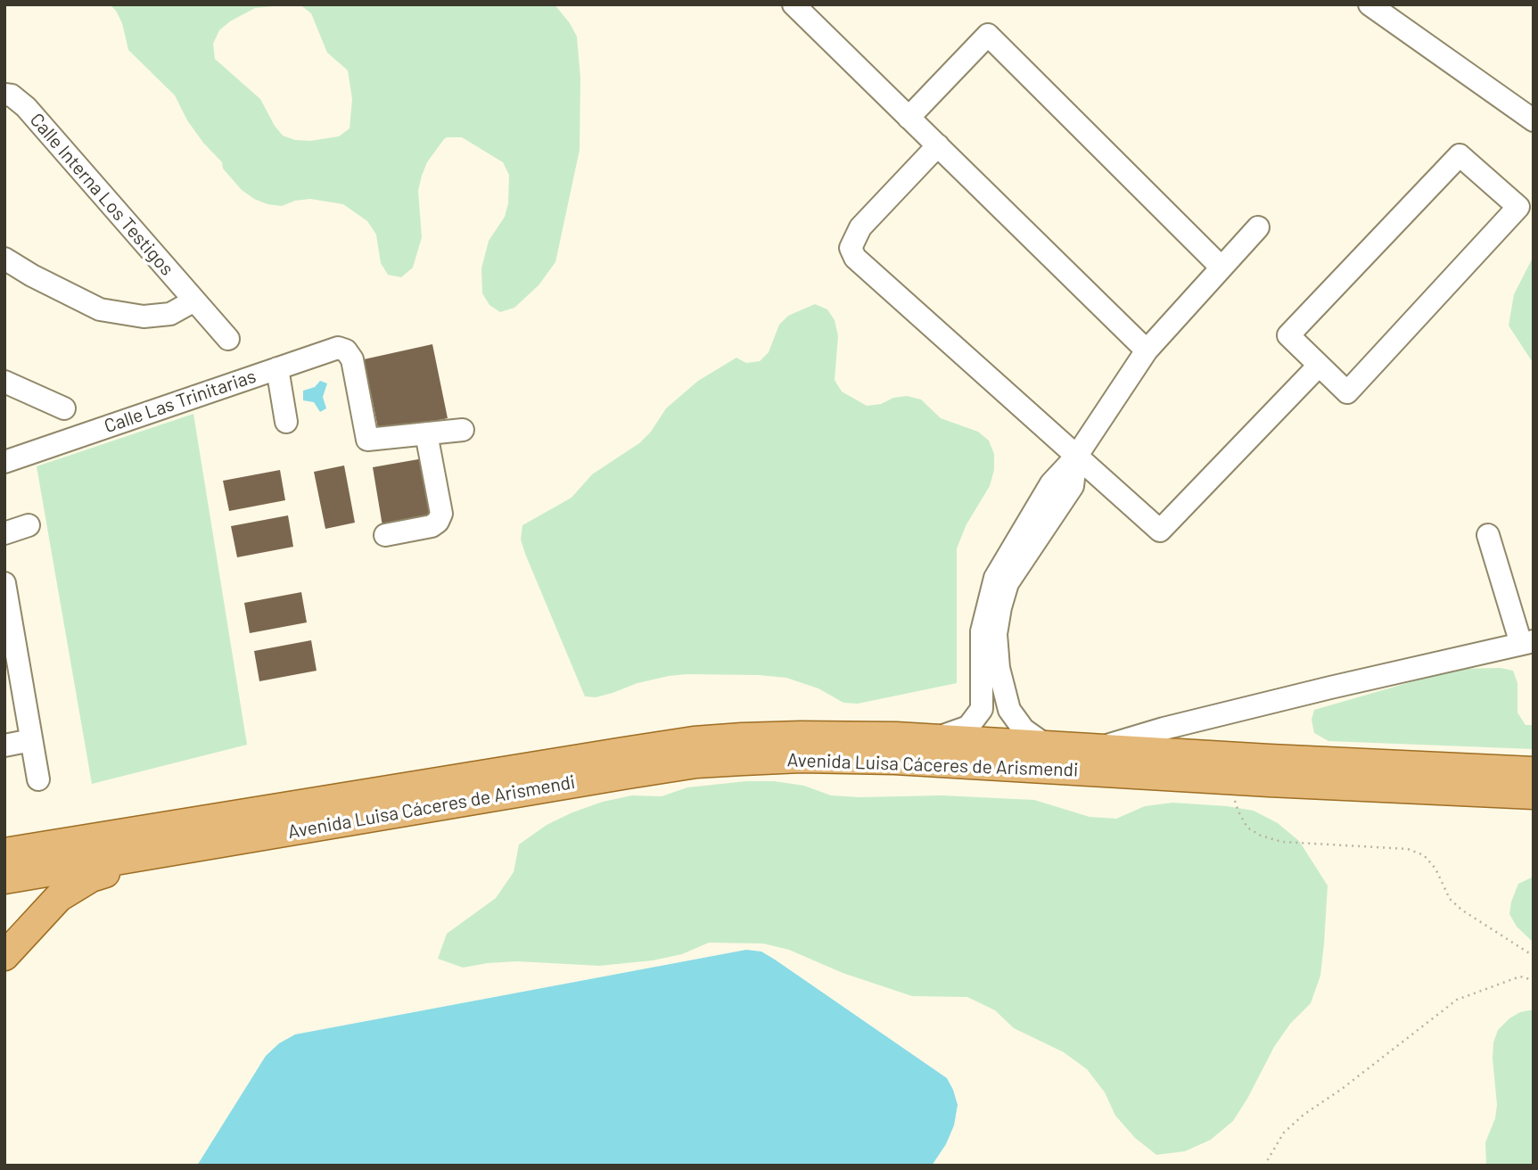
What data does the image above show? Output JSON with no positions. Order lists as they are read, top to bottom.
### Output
{
  "streets": {
    "main road": ["Avenida Luisa Cáceres de Arismendi"],
    "street": ["Calle Interna Los Testigos", "Calle Las Trinitarias"]
  }
}
